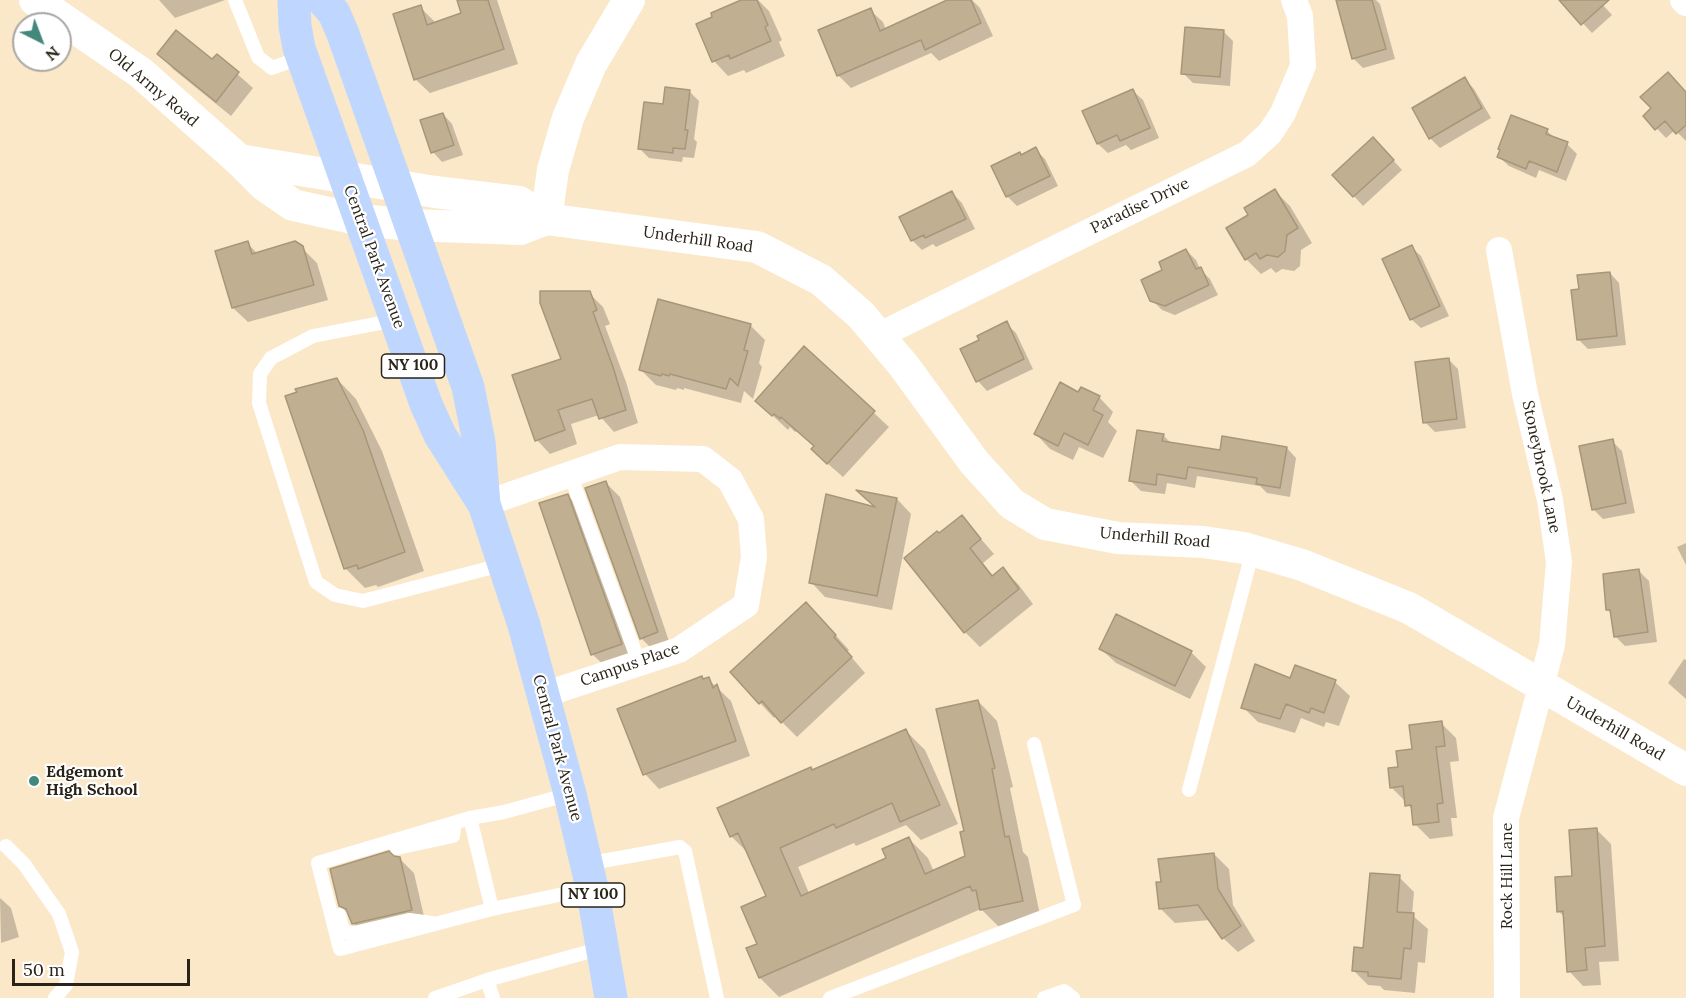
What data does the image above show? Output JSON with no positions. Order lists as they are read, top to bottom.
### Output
{
  "streets": {
    "main road": ["Central Park Avenue", "NY 100"],
    "street": [
      "Old Army Road",
      "Paradise Drive",
      "Underhill Road",
      "Stoneybrook Lane",
      "Campus Place",
      "Rock Hill Lane"
    ]
  },
  "crossings": [
    ["Old Army Road", "Underhill Road"],
    ["Old Army Road", "Central Park Avenue"],
    ["Paradise Drive", "Underhill Road"],
    ["Underhill Road", "Central Park Avenue"],
    ["Underhill Road", "Stoneybrook Lane"],
    ["Underhill Road", "Rock Hill Lane"],
    ["Central Park Avenue", "Campus Place"],
    ["Stoneybrook Lane", "Rock Hill Lane"]
  ],
  "places": ["Edgemont High School"],
  "scale_bar": "50 m",
  "north": "bottom right"
}
